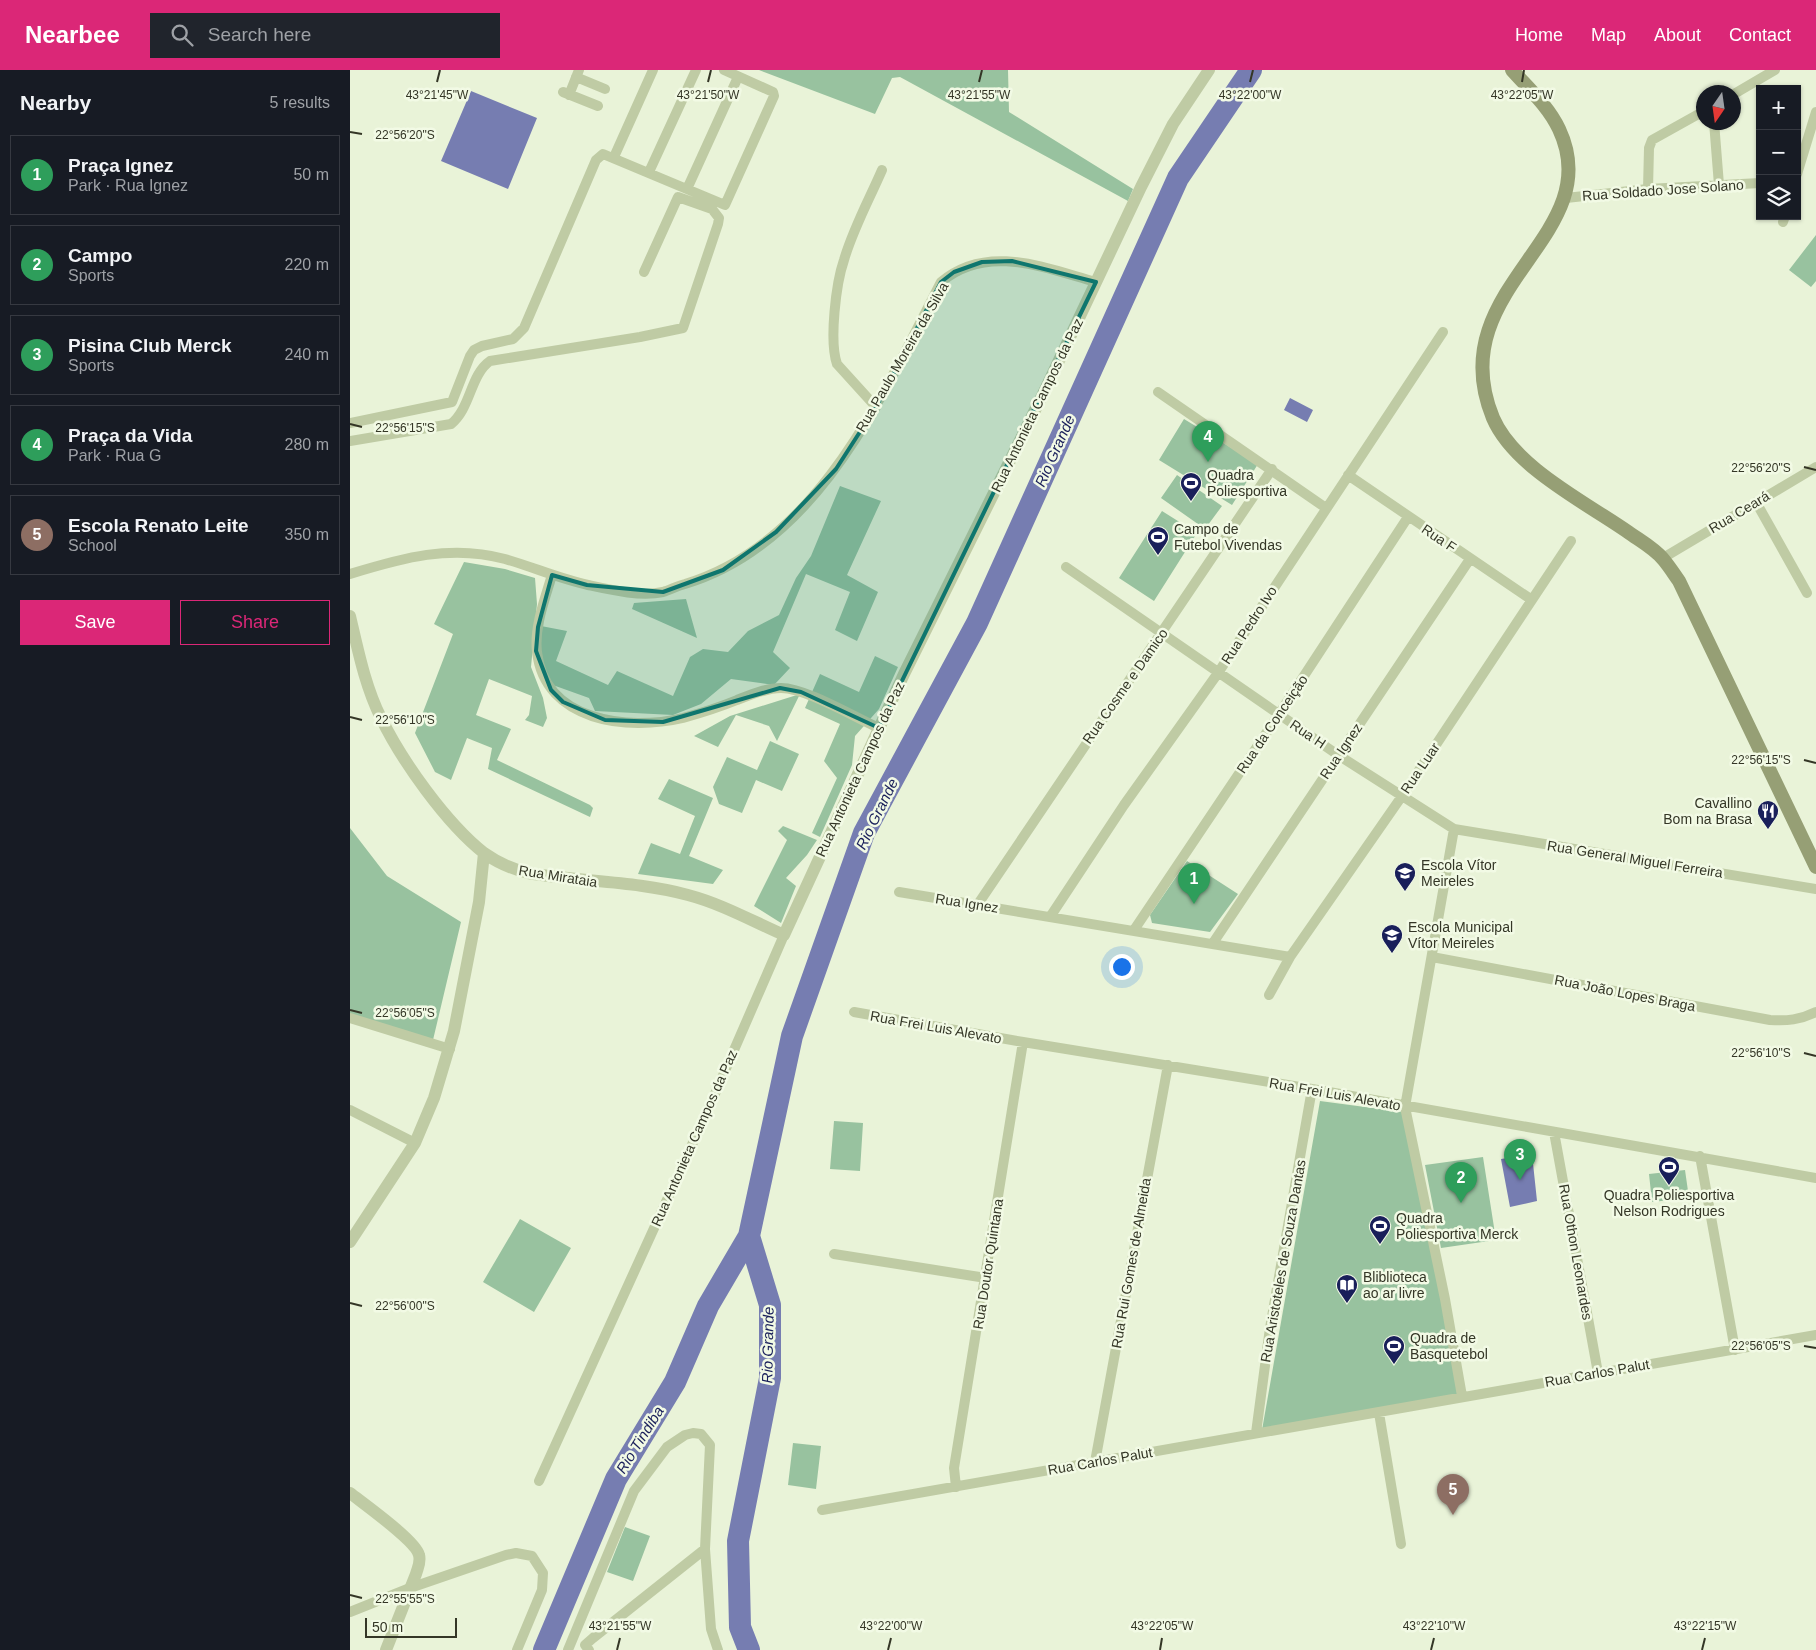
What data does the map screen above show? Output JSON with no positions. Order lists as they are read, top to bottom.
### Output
{
  "streets": {
    "street": [
      "Rua Soldado Jose Solano",
      "Rua Paulo Moreira da Silva",
      "Rua Antonieta Campos da Paz",
      "Rua Ceará",
      "Rua F",
      "Rua Pedro Ivo",
      "Rua Cosme e Damico",
      "Rua da Conceição",
      "Rua H",
      "Rua Ignez",
      "Rua Luar",
      "Rua General Miguel Ferreira",
      "Rua Mirataia",
      "Rua João Lopes Braga",
      "Rua Frei Luis Alevato",
      "Rua Othon Leonardes",
      "Rua Aristoteles de Souza Dantas",
      "Rua Rui Gomes de Almeida",
      "Rua Doutor Quintana",
      "Rua Carlos Palut"
    ]
  },
  "crossings": [
    ["Rua Paulo Moreira da Silva", "Rua Antonieta Campos da Paz"],
    ["Rua Antonieta Campos da Paz", "Rua Mirataia"],
    ["Rua F", "Rua Pedro Ivo"],
    ["Rua F", "Rua da Conceição"],
    ["Rua F", "Rua Ignez"],
    ["Rua F", "Rua Luar"],
    ["Rua Pedro Ivo", "Rua H"],
    ["Rua Pedro Ivo", "Rua Ignez"],
    ["Rua Cosme e Damico", "Rua H"],
    ["Rua Cosme e Damico", "Rua Ignez"],
    ["Rua da Conceição", "Rua H"],
    ["Rua da Conceição", "Rua Ignez"],
    ["Rua H", "Rua Ignez"],
    ["Rua H", "Rua Luar"],
    ["Rua H", "Rua General Miguel Ferreira"],
    ["Rua Ignez", "Rua Luar"],
    ["Rua Frei Luis Alevato", "Rua Othon Leonardes"],
    ["Rua Frei Luis Alevato", "Rua Aristoteles de Souza Dantas"],
    ["Rua Frei Luis Alevato", "Rua Rui Gomes de Almeida"],
    ["Rua Frei Luis Alevato", "Rua Doutor Quintana"],
    ["Rua Othon Leonardes", "Rua Carlos Palut"],
    ["Rua Aristoteles de Souza Dantas", "Rua Carlos Palut"],
    ["Rua Rui Gomes de Almeida", "Rua Carlos Palut"],
    ["Rua Doutor Quintana", "Rua Carlos Palut"]
  ],
  "water": ["Rio Grande", "Rio Tindiba"],
  "places": {
    "sports": [
      "Quadra Poliesportiva",
      "Campo de Futebol Vivendas",
      "Quadra Poliesportiva Nelson Rodrigues",
      "Quadra Poliesportiva Merck",
      "Quadra de Basquetebol"
    ],
    "restaurant": ["Cavallino Bom na Brasa"],
    "school or university": ["Escola Vítor Meireles", "Escola Municipal Vítor Meireles"],
    "library": ["Bliblioteca ao ar livre"]
  },
  "scale_bar": "50 m",
  "north": "bottom",
  "page": {
    "header": "Nearbee",
    "search": "Search here",
    "nav": [
      "Home",
      "Map",
      "About",
      "Contact"
    ],
    "heading": ["Nearby", "5 results"],
    "map_buttons": ["+", "−"],
    "list": [
      {
        "mark": "1",
        "name": "Praça Ignez",
        "note": "Park · Rua Ignez",
        "value": "50 m"
      },
      {
        "mark": "2",
        "name": "Campo",
        "note": "Sports",
        "value": "220 m"
      },
      {
        "mark": "3",
        "name": "Pisina Club Merck",
        "note": "Sports",
        "value": "240 m"
      },
      {
        "mark": "4",
        "name": "Praça da Vida",
        "note": "Park · Rua G",
        "value": "280 m"
      },
      {
        "mark": "5",
        "name": "Escola Renato Leite",
        "note": "School",
        "value": "350 m"
      }
    ],
    "pins": [
      "4",
      "1",
      "3",
      "2",
      "5"
    ],
    "buttons": ["Save", "Share"],
    "scale": "50 m"
  },
  "coordinates": [
    "43°21'45\"W",
    "43°21'50\"W",
    "43°21'55\"W",
    "43°22'00\"W",
    "43°22'05\"W",
    "22°56'20\"S",
    "22°56'15\"S",
    "22°56'10\"S",
    "22°56'05\"S",
    "22°56'00\"S",
    "22°55'55\"S",
    "43°22'10\"W",
    "43°22'15\"W"
  ]
}
